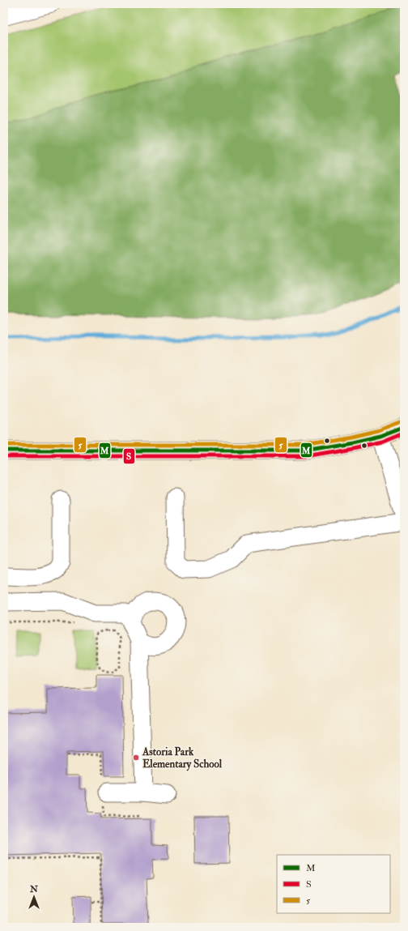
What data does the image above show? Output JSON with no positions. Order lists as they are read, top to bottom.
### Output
{
  "places": ["Astoria Park Elementary School"],
  "lines": ["transit line 5", "transit line M", "transit line S"],
  "legend": ["M", "S", "5"],
  "north": "top"
}
